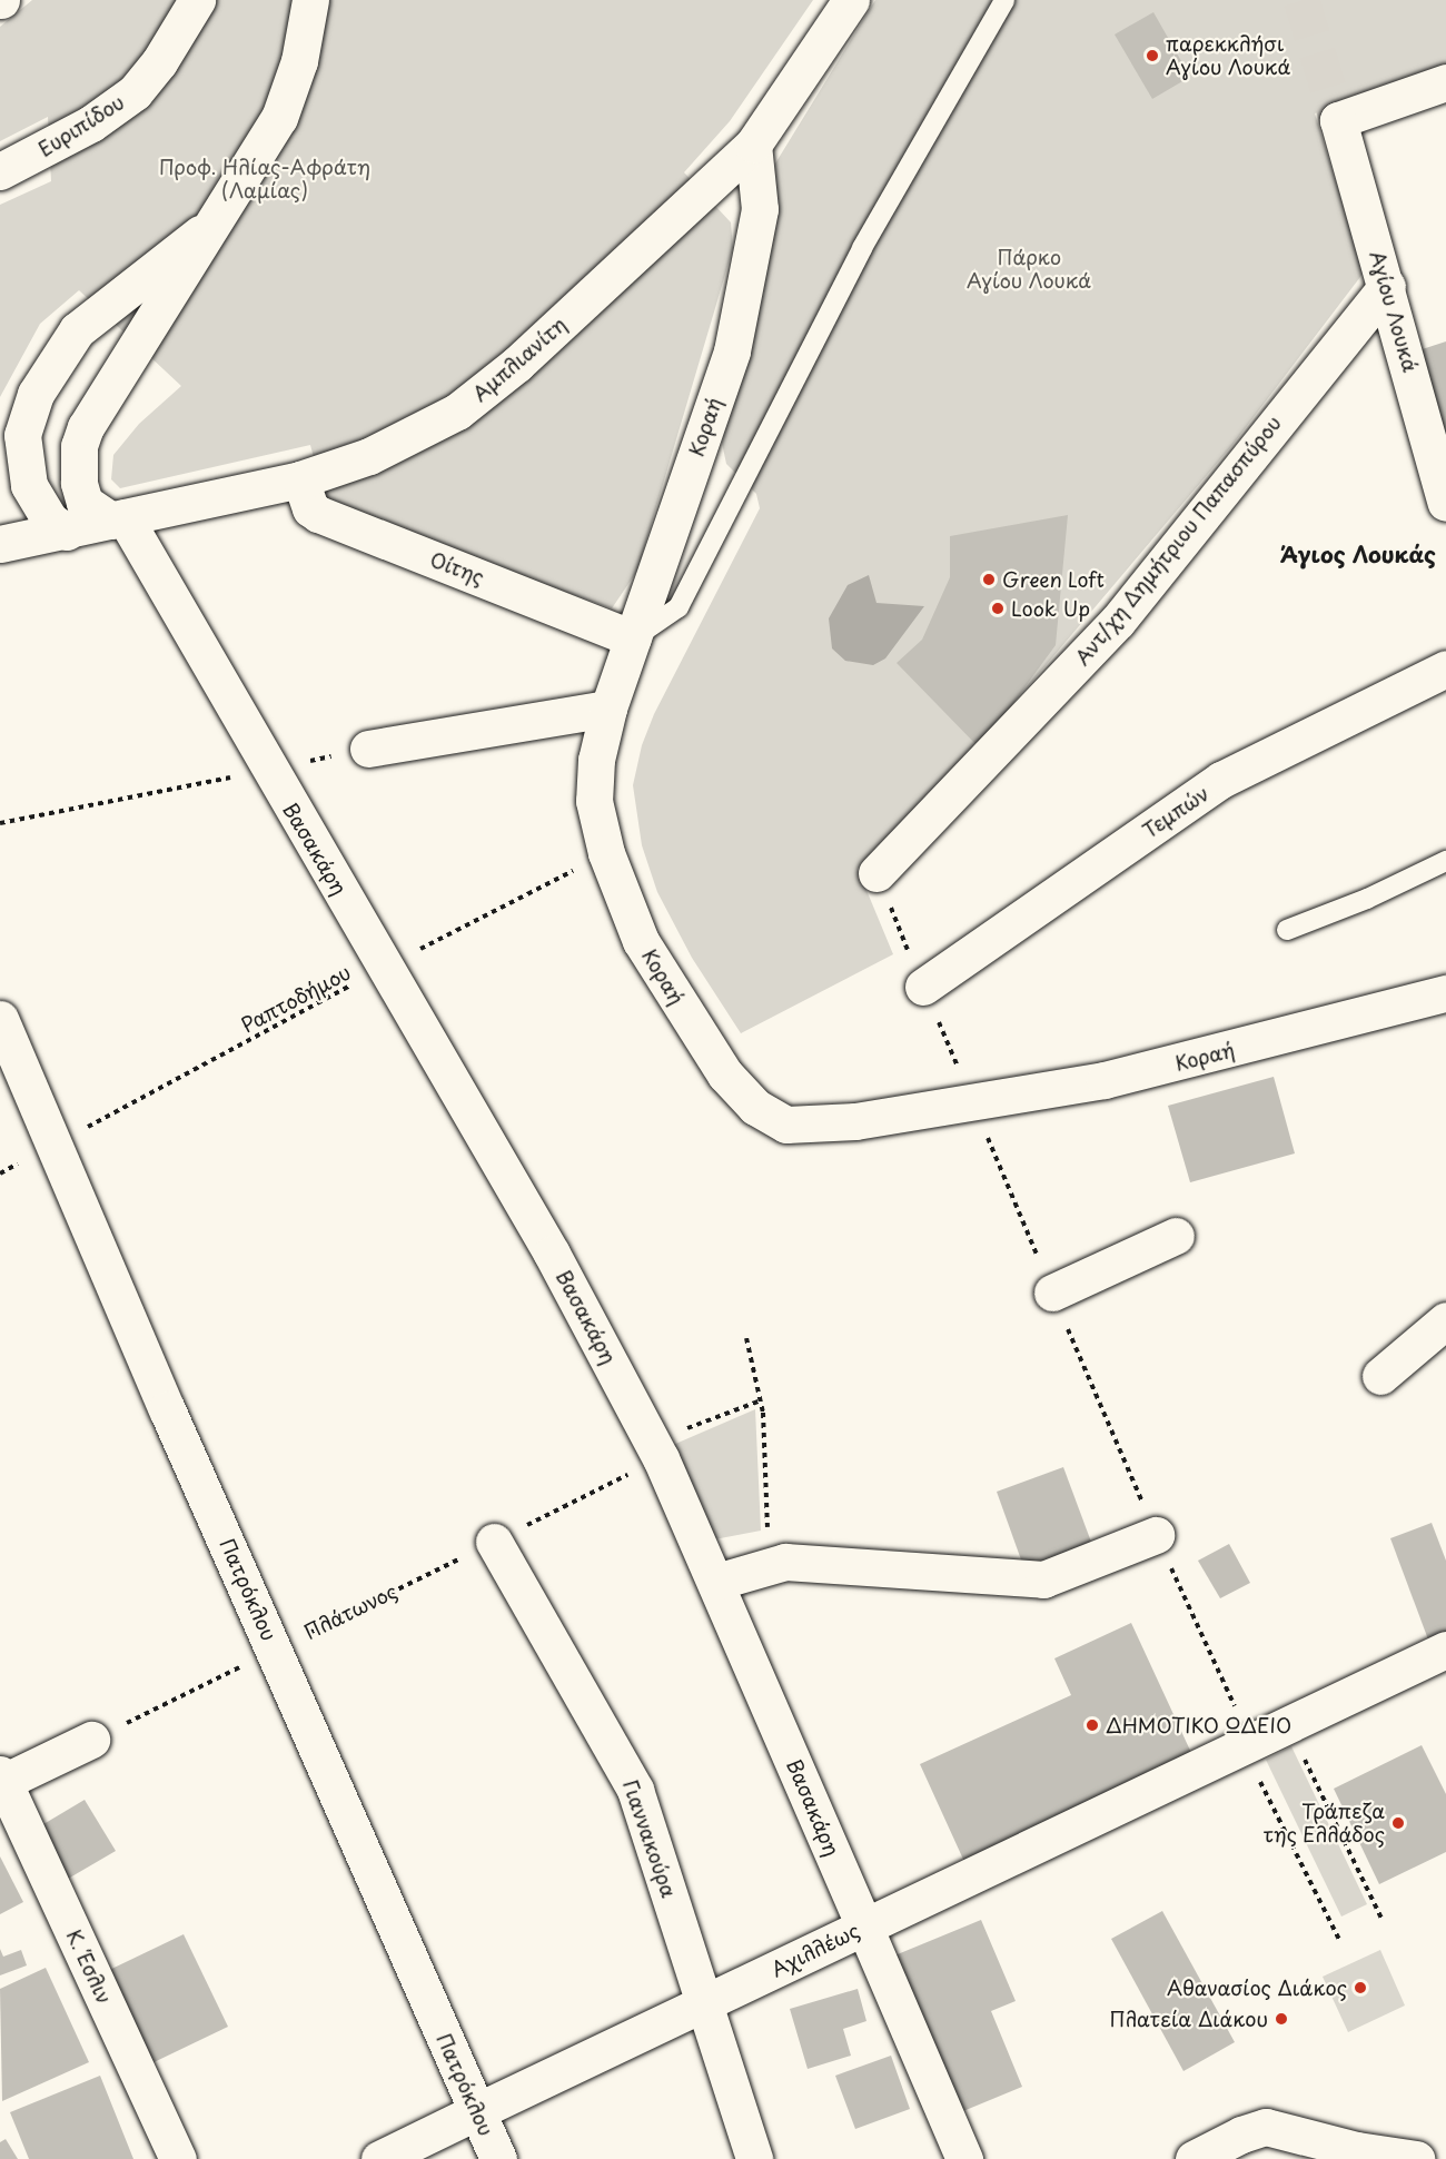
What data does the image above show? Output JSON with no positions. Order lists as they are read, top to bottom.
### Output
{
  "streets": {
    "street": [
      "Ευριπίδου",
      "Αγίου Λουκά",
      "Αμπλιανίτη",
      "Κοραή",
      "Αντ/χη Δημήτριου Παπασπύρου",
      "Οίτης",
      "Τεμπών",
      "Βασακάρη",
      "Πατρόκλου",
      "Γιαννακούρα",
      "Αχιλλέως",
      "K. Έσλιν"
    ],
    "path": ["Ραπτοδήμου", "Πλάτωνος"]
  },
  "crossings": [
    ["Αγίου Λουκά", "Αντ/χη Δημήτριου Παπασπύρου"],
    ["Αμπλιανίτη", "Κοραή"],
    ["Αμπλιανίτη", "Οίτης"],
    ["Αμπλιανίτη", "Βασακάρη"],
    ["Κοραή", "Οίτης"],
    ["Κοραή", "Ραπτοδήμου"],
    ["Βασακάρη", "Ραπτοδήμου"],
    ["Βασακάρη", "Πλάτωνος"],
    ["Βασακάρη", "Αχιλλέως"],
    ["Ραπτοδήμου", "Πατρόκλου"],
    ["Πατρόκλου", "Πλάτωνος"],
    ["Πατρόκλου", "Αχιλλέως"],
    ["Πλάτωνος", "Γιαννακούρα"],
    ["Γιαννακούρα", "Αχιλλέως"]
  ],
  "districts": ["Άγιος Λουκάς"],
  "parks": ["Προφ. Ηλίας-Αφράτη (Λαμίας)", "Πάρκο Αγίου Λουκά"],
  "places": [
    "παρεκκλήσι Αγίου Λουκά",
    "Green Loft",
    "Look Up",
    "ΔΗΜΟΤΙΚΟ ΩΔΕΙΟ",
    "Τράπεζα της Ελλάδος",
    "Αθανασίος Διάκος",
    "Πλατεία Διάκου"
  ]
}
